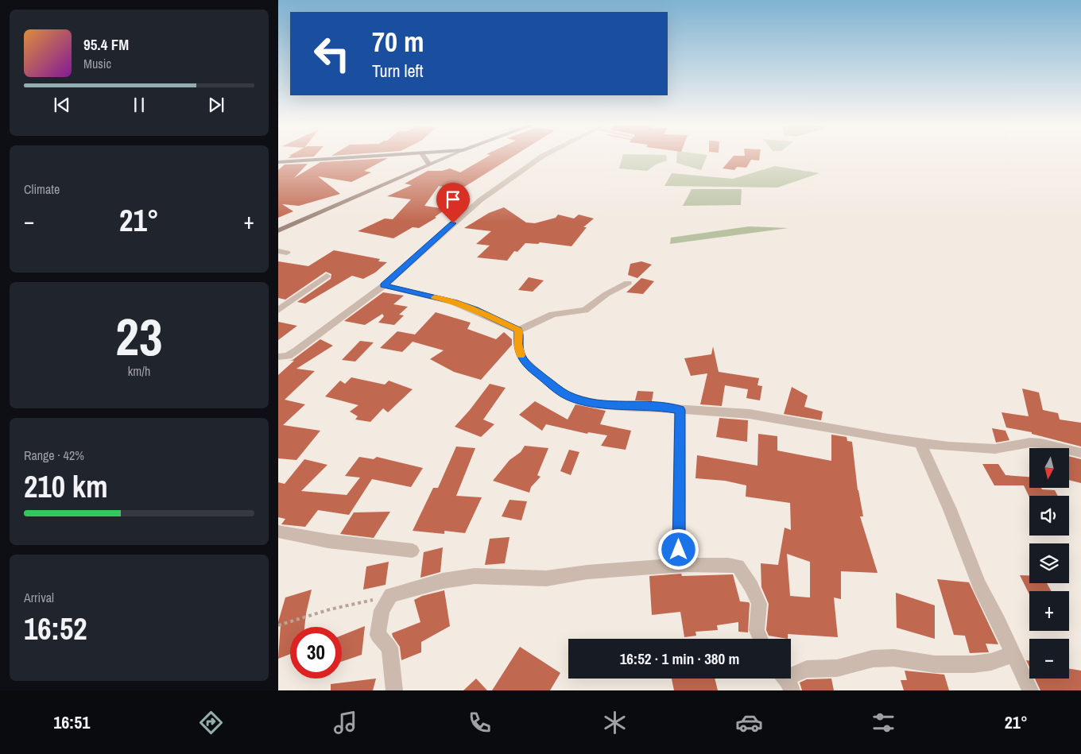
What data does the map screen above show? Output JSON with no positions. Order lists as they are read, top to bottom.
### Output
{
  "north": "bottom",
  "page": {
    "turn": ["70 m", "Turn left"],
    "song": ["95.4 FM", "Music"],
    "tile": [
      "Climate",
      ["23", "km/h"],
      ["Range · 42%", "210 km"],
      ["Arrival", "16:52"]
    ],
    "heat": ["−", "21°", "+"],
    "map_buttons": ["+", "−"],
    "limit": "30",
    "trip": "16:52 · 1 min · 380 m",
    "tabs": ["16:51", "21°"]
  }
}
